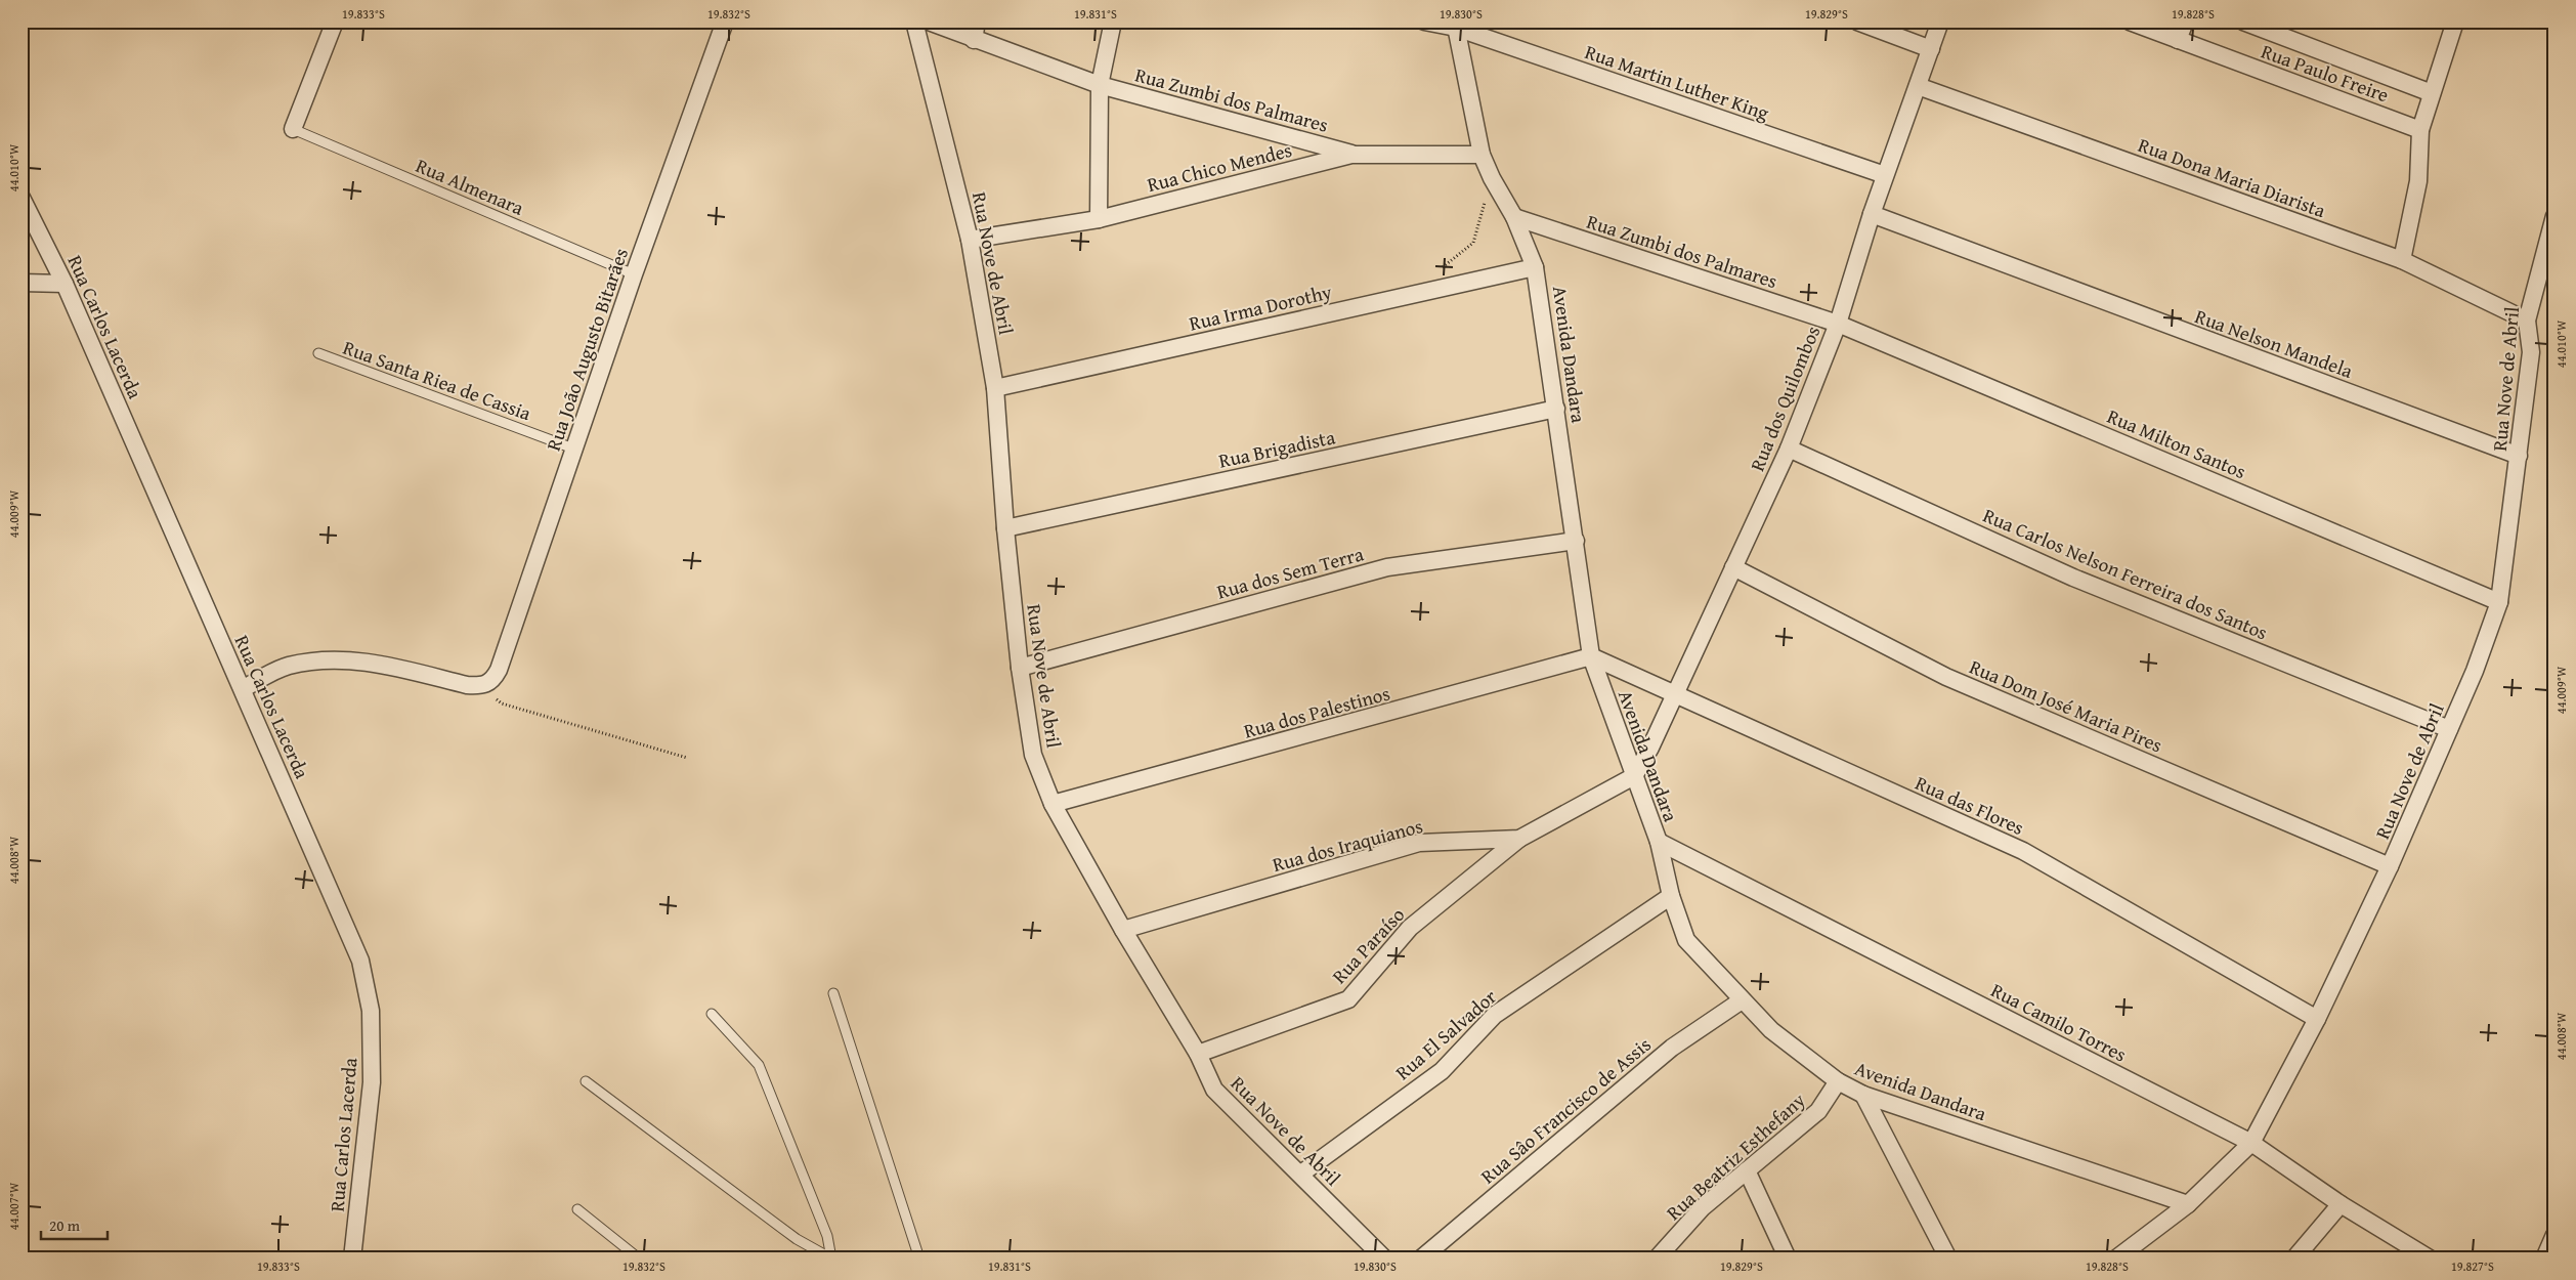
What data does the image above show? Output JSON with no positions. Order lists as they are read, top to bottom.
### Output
{
  "streets": {
    "street": [
      "Rua Paulo Freire",
      "Rua Martin Luther King",
      "Rua Zumbi dos Palmares",
      "Rua Chico Mendes",
      "Rua Dona Maria Diarista",
      "Rua Nove de Abril",
      "Rua Irma Dorothy",
      "Rua Carlos Lacerda",
      "Rua Nelson Mandela",
      "Rua João Augusto Bitarães",
      "Avenida Dandara",
      "Rua dos Quilombos",
      "Rua Milton Santos",
      "Rua Brigadista",
      "Rua dos Sem Terra",
      "Rua Carlos Nelson Ferreira dos Santos",
      "Rua Dom José Maria Pires",
      "Rua dos Palestinos",
      "Rua das Flores",
      "Rua dos Iraquianos",
      "Rua Paraíso",
      "Rua Camilo Torres",
      "Rua El Salvador",
      "Rua Sâo Francisco de Assis",
      "Rua Beatriz Esthefany"
    ],
    "lane": ["Rua Almenara", "Rua Santa Riea de Cassia"]
  },
  "crossings": [
    ["Rua Martin Luther King", "Avenida Dandara"],
    ["Rua Martin Luther King", "Rua dos Quilombos"],
    ["Rua Zumbi dos Palmares", "Rua Chico Mendes"],
    ["Rua Zumbi dos Palmares", "Avenida Dandara"],
    ["Rua Zumbi dos Palmares", "Rua dos Quilombos"],
    ["Rua Zumbi dos Palmares", "Rua Milton Santos"],
    ["Rua Chico Mendes", "Rua Nove de Abril"],
    ["Rua Chico Mendes", "Avenida Dandara"],
    ["Rua Dona Maria Diarista", "Rua Nove de Abril"],
    ["Rua Dona Maria Diarista", "Rua dos Quilombos"],
    ["Rua Almenara", "Rua João Augusto Bitarães"],
    ["Rua Nove de Abril", "Rua Irma Dorothy"],
    ["Rua Nove de Abril", "Rua Nelson Mandela"],
    ["Rua Nove de Abril", "Avenida Dandara"],
    ["Rua Nove de Abril", "Rua Milton Santos"],
    ["Rua Nove de Abril", "Rua Brigadista"],
    ["Rua Nove de Abril", "Rua dos Sem Terra"],
    ["Rua Nove de Abril", "Rua Carlos Nelson Ferreira dos Santos"],
    ["Rua Nove de Abril", "Rua Dom José Maria Pires"],
    ["Rua Nove de Abril", "Rua dos Palestinos"],
    ["Rua Nove de Abril", "Rua das Flores"],
    ["Rua Nove de Abril", "Rua dos Iraquianos"],
    ["Rua Nove de Abril", "Rua Paraíso"],
    ["Rua Nove de Abril", "Rua Camilo Torres"],
    ["Rua Nove de Abril", "Rua El Salvador"],
    ["Rua Irma Dorothy", "Avenida Dandara"],
    ["Rua Nelson Mandela", "Rua dos Quilombos"],
    ["Rua João Augusto Bitarães", "Rua Santa Riea de Cassia"],
    ["Avenida Dandara", "Rua dos Quilombos"],
    ["Avenida Dandara", "Rua Brigadista"],
    ["Avenida Dandara", "Rua dos Sem Terra"],
    ["Avenida Dandara", "Rua dos Palestinos"],
    ["Avenida Dandara", "Rua das Flores"],
    ["Avenida Dandara", "Rua dos Iraquianos"],
    ["Avenida Dandara", "Rua Camilo Torres"],
    ["Avenida Dandara", "Rua El Salvador"],
    ["Avenida Dandara", "Rua Sâo Francisco de Assis"],
    ["Avenida Dandara", "Rua Beatriz Esthefany"],
    ["Rua dos Quilombos", "Rua Milton Santos"],
    ["Rua dos Quilombos", "Rua Carlos Nelson Ferreira dos Santos"],
    ["Rua dos Quilombos", "Rua Dom José Maria Pires"],
    ["Rua dos Quilombos", "Rua das Flores"],
    ["Rua dos Quilombos", "Rua dos Iraquianos"],
    ["Rua dos Palestinos", "Rua das Flores"],
    ["Rua dos Iraquianos", "Rua Paraíso"]
  ],
  "scale_bar": "20 m",
  "coordinates": [
    "19.833°S",
    "19.832°S",
    "19.831°S",
    "19.830°S",
    "19.829°S",
    "19.828°S",
    "44.010°W",
    "44.009°W",
    "44.008°W",
    "44.007°W",
    "19.827°S"
  ]
}
